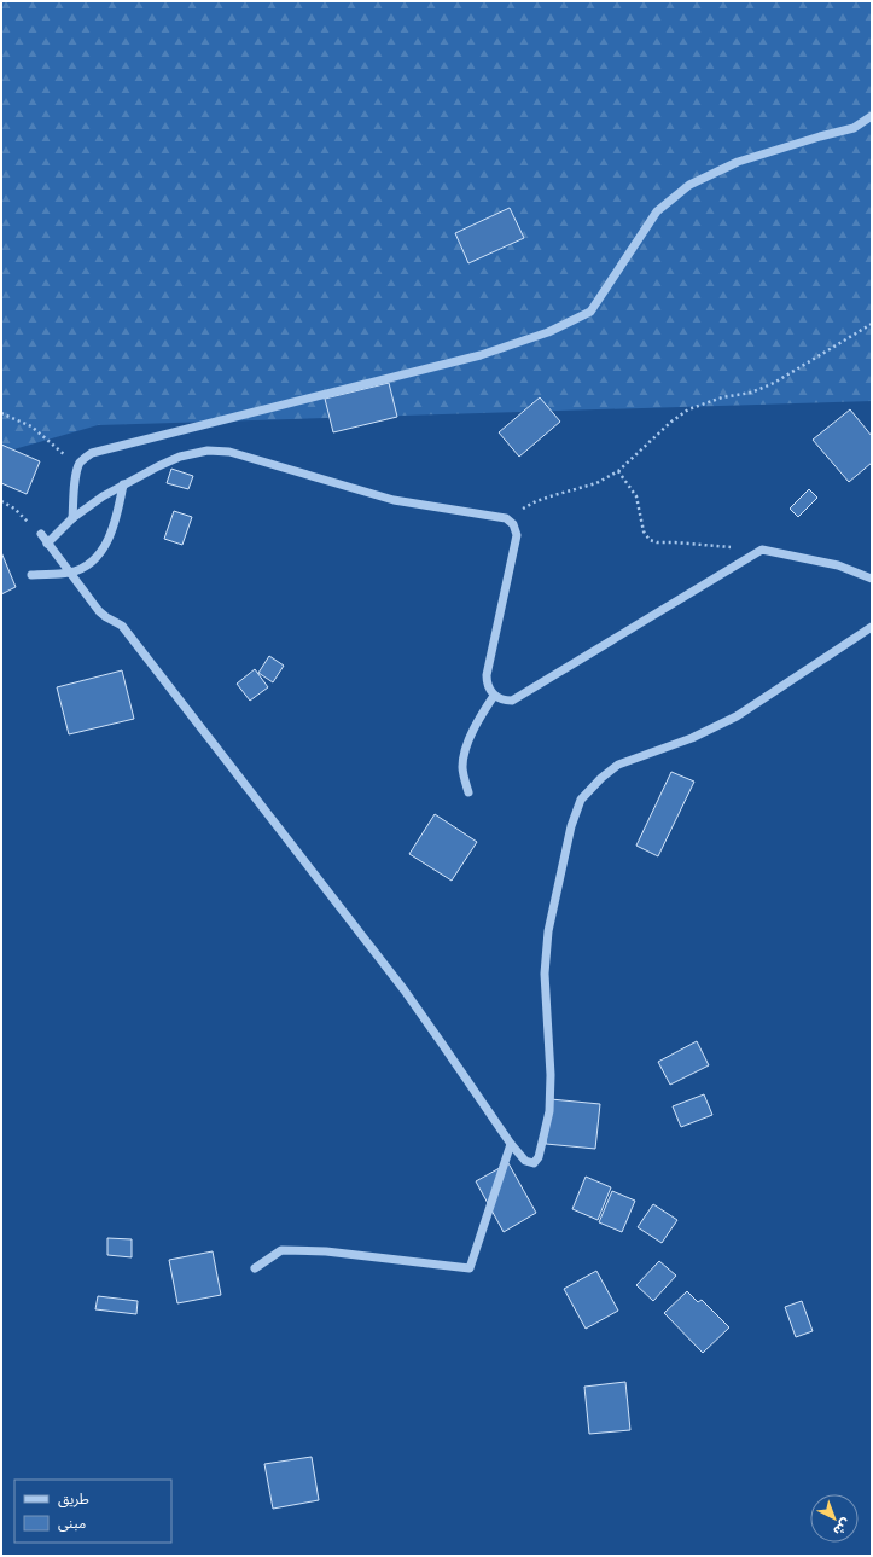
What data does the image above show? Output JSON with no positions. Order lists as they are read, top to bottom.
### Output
{
  "legend": ["طريق", "مبنى"],
  "north": "bottom right"
}
